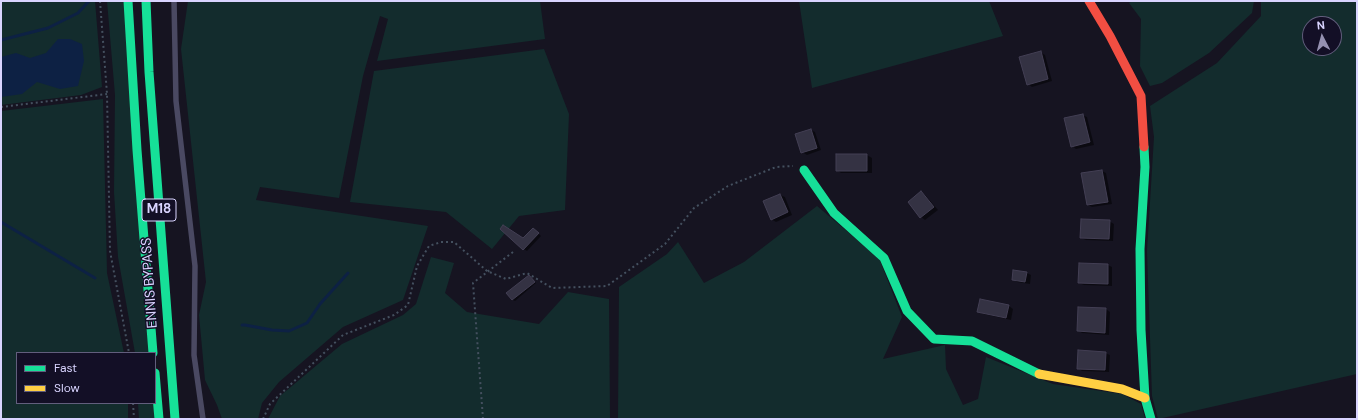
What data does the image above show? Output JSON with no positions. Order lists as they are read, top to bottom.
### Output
{
  "streets": {
    "main road": ["M18", "ENNIS BYPASS"]
  },
  "legend": ["Fast", "Slow"],
  "north": "top"
}
